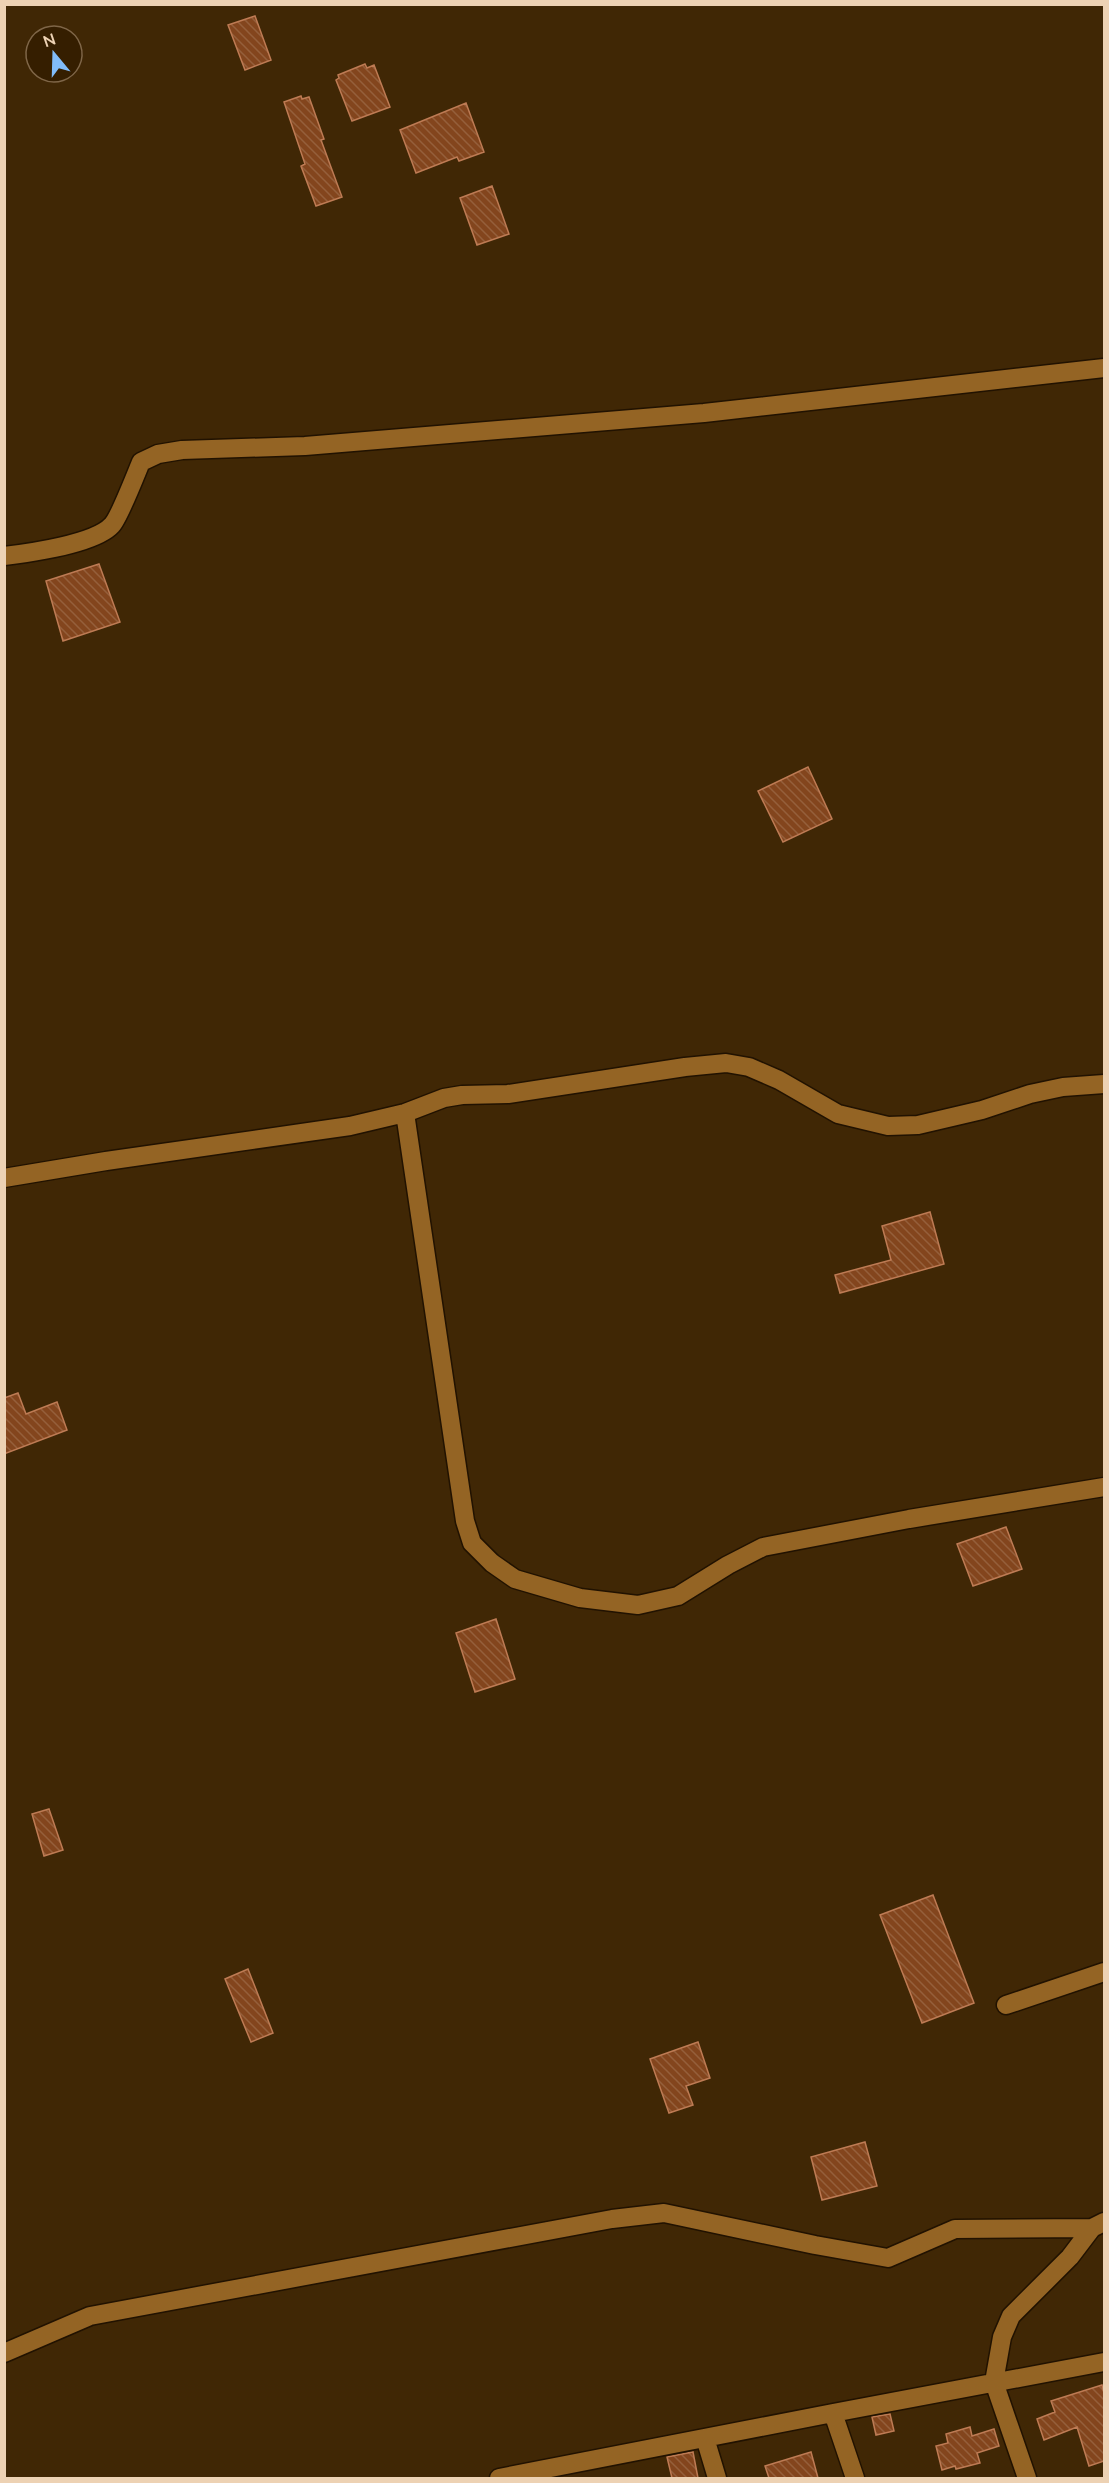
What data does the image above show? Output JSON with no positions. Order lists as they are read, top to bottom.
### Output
{
  "north": "top"
}
